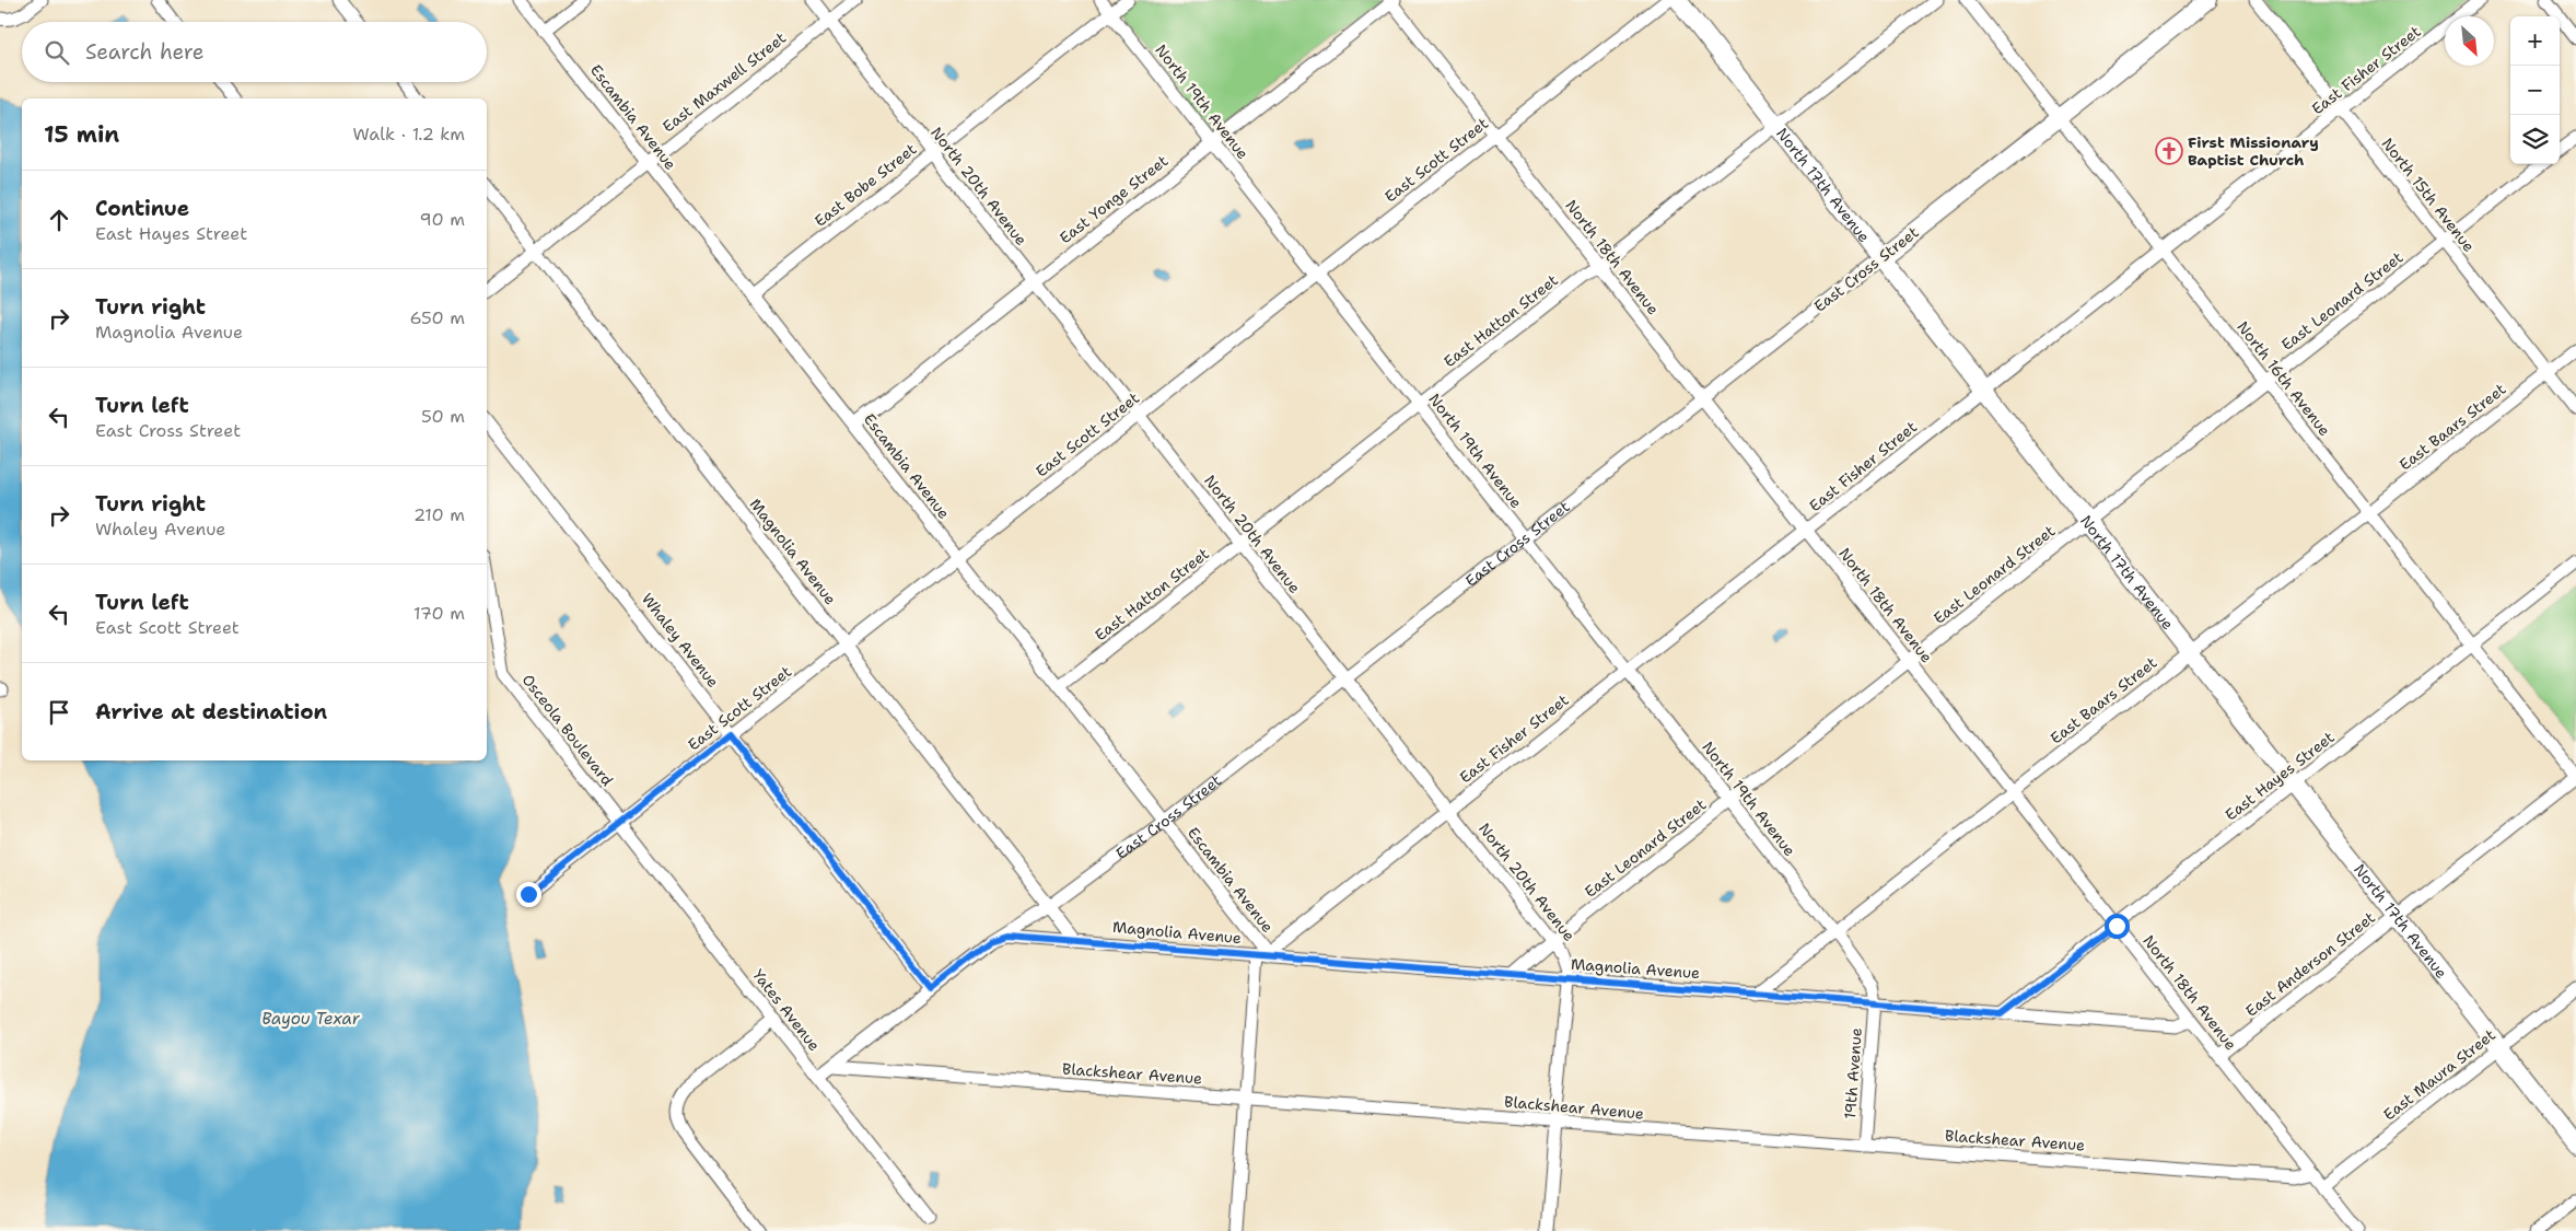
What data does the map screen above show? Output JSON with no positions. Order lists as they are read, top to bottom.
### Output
{
  "streets": {
    "street": [
      "East Fisher Street",
      "East Maxwell Street",
      "North 19th Avenue",
      "Escambia Avenue",
      "East Scott Street",
      "East Bobe Street",
      "North 17th Avenue",
      "North 20th Avenue",
      "North 15th Avenue",
      "East Yonge Street",
      "North 18th Avenue",
      "East Cross Street",
      "East Leonard Street",
      "East Hatton Street",
      "North 16th Avenue",
      "East Baars Street",
      "Magnolia Avenue",
      "Whaley Avenue",
      "Osceola Boulevard",
      "East Hayes Street",
      "East Anderson Street",
      "Yates Avenue",
      "Blackshear Avenue",
      "19th Avenue",
      "East Maura Street"
    ]
  },
  "crossings": [
    ["East Fisher Street", "North 19th Avenue"],
    ["East Fisher Street", "Escambia Avenue"],
    ["East Fisher Street", "North 17th Avenue"],
    ["East Fisher Street", "North 20th Avenue"],
    ["East Fisher Street", "North 15th Avenue"],
    ["East Fisher Street", "North 18th Avenue"],
    ["East Fisher Street", "North 16th Avenue"],
    ["East Fisher Street", "Magnolia Avenue"],
    ["East Maxwell Street", "Escambia Avenue"],
    ["East Maxwell Street", "North 20th Avenue"],
    ["East Maxwell Street", "Magnolia Avenue"],
    ["North 19th Avenue", "East Scott Street"],
    ["North 19th Avenue", "East Bobe Street"],
    ["North 19th Avenue", "East Yonge Street"],
    ["North 19th Avenue", "East Cross Street"],
    ["North 19th Avenue", "East Leonard Street"],
    ["North 19th Avenue", "East Hatton Street"],
    ["North 19th Avenue", "East Baars Street"],
    ["North 19th Avenue", "Magnolia Avenue"],
    ["North 19th Avenue", "19th Avenue"],
    ["Escambia Avenue", "East Scott Street"],
    ["Escambia Avenue", "East Bobe Street"],
    ["Escambia Avenue", "East Yonge Street"],
    ["Escambia Avenue", "East Cross Street"],
    ["Escambia Avenue", "East Hatton Street"],
    ["Escambia Avenue", "Magnolia Avenue"],
    ["Escambia Avenue", "Blackshear Avenue"],
    ["East Scott Street", "North 20th Avenue"],
    ["East Scott Street", "North 18th Avenue"],
    ["East Scott Street", "Magnolia Avenue"],
    ["East Scott Street", "Whaley Avenue"],
    ["East Scott Street", "Osceola Boulevard"],
    ["East Scott Street", "Yates Avenue"],
    ["East Bobe Street", "North 20th Avenue"],
    ["North 17th Avenue", "East Cross Street"],
    ["North 17th Avenue", "East Leonard Street"],
    ["North 17th Avenue", "East Hatton Street"],
    ["North 17th Avenue", "East Baars Street"],
    ["North 17th Avenue", "East Hayes Street"],
    ["North 17th Avenue", "East Anderson Street"],
    ["North 17th Avenue", "East Maura Street"],
    ["North 20th Avenue", "East Yonge Street"],
    ["North 20th Avenue", "East Cross Street"],
    ["North 20th Avenue", "East Leonard Street"],
    ["North 20th Avenue", "East Hatton Street"],
    ["North 20th Avenue", "Magnolia Avenue"],
    ["North 20th Avenue", "Blackshear Avenue"],
    ["North 15th Avenue", "East Leonard Street"],
    ["North 15th Avenue", "East Baars Street"],
    ["East Yonge Street", "North 18th Avenue"],
    ["North 18th Avenue", "East Cross Street"],
    ["North 18th Avenue", "East Leonard Street"],
    ["North 18th Avenue", "East Hatton Street"],
    ["North 18th Avenue", "East Baars Street"],
    ["North 18th Avenue", "Magnolia Avenue"],
    ["North 18th Avenue", "East Hayes Street"],
    ["North 18th Avenue", "East Anderson Street"],
    ["North 18th Avenue", "Blackshear Avenue"],
    ["North 18th Avenue", "East Maura Street"],
    ["East Cross Street", "North 16th Avenue"],
    ["East Cross Street", "Magnolia Avenue"],
    ["East Cross Street", "Whaley Avenue"],
    ["East Cross Street", "Yates Avenue"],
    ["East Cross Street", "Blackshear Avenue"],
    ["East Leonard Street", "North 16th Avenue"],
    ["East Leonard Street", "Magnolia Avenue"],
    ["North 16th Avenue", "East Baars Street"],
    ["North 16th Avenue", "East Hayes Street"],
    ["North 16th Avenue", "East Anderson Street"],
    ["East Baars Street", "Magnolia Avenue"],
    ["Magnolia Avenue", "East Hayes Street"],
    ["Magnolia Avenue", "19th Avenue"],
    ["Osceola Boulevard", "Yates Avenue"],
    ["Blackshear Avenue", "19th Avenue"]
  ],
  "water": ["Bayou Texar"],
  "places": {
    "church": ["First Missionary Baptist Church"]
  },
  "north": "bottom right",
  "page": {
    "map_buttons": ["+", "−"],
    "search": "Search here",
    "heading": ["15 min", "Walk · 1.2 km"],
    "list": [
      ["Continue", "East Hayes Street", "90 m"],
      ["Turn right", "Magnolia Avenue", "650 m"],
      ["Turn left", "East Cross Street", "50 m"],
      ["Turn right", "Whaley Avenue", "210 m"],
      ["Turn left", "East Scott Street", "170 m"],
      "Arrive at destination"
    ]
  }
}
